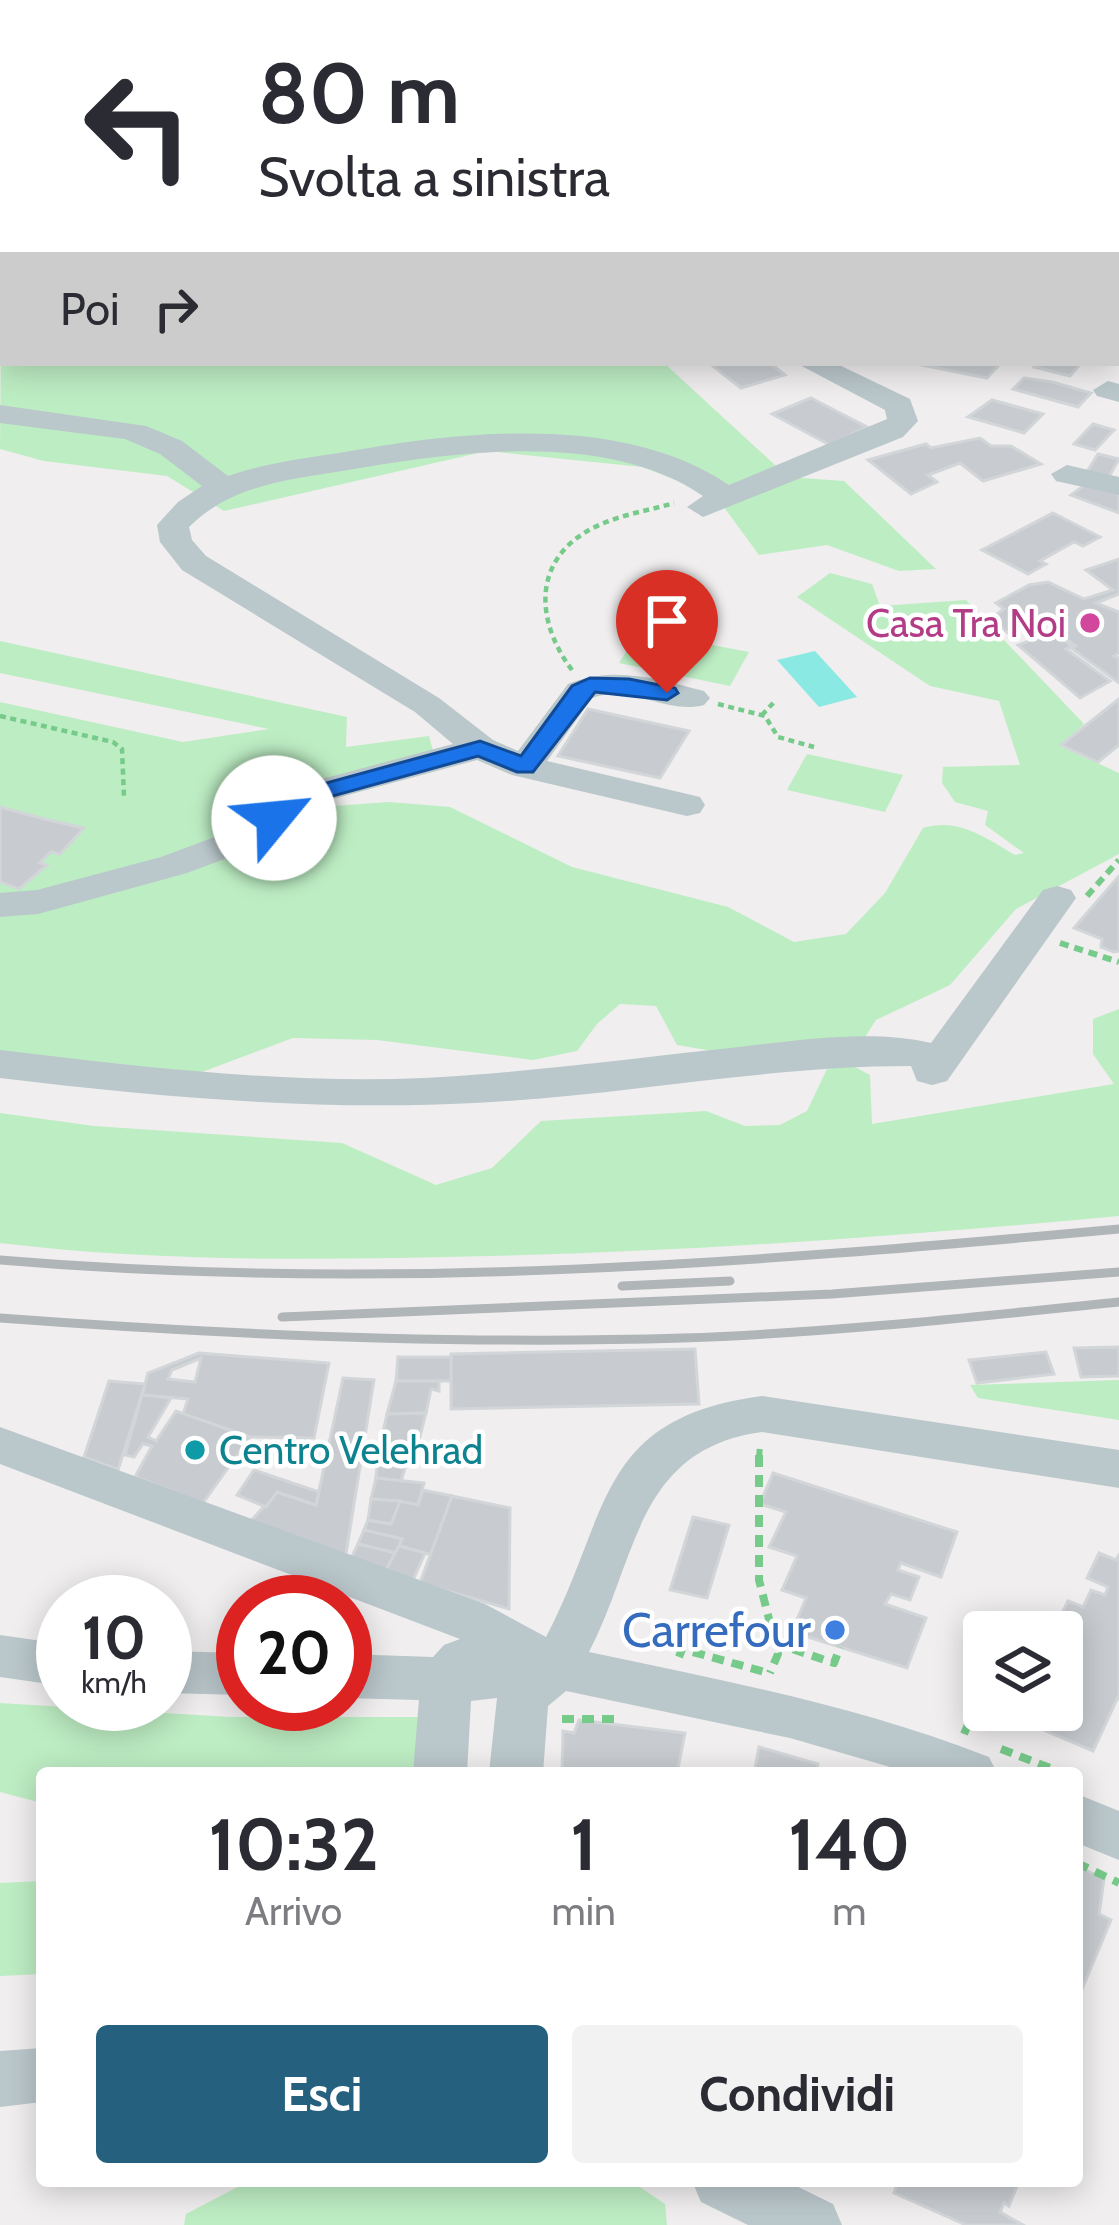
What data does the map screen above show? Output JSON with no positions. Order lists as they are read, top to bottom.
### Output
{
  "places": ["Casa Tra Noi", "Centro Velehrad", "Carrefour"],
  "page": {
    "turn": ["80 m", "Svolta a sinistra"],
    "then": "Poi",
    "speed": "10 km/h",
    "limit": "20",
    "eta": [
      "10:32",
      "Arrivo",
      "1",
      "min",
      "140",
      "m"
    ],
    "buttons": ["Esci", "Condividi"]
  }
}
